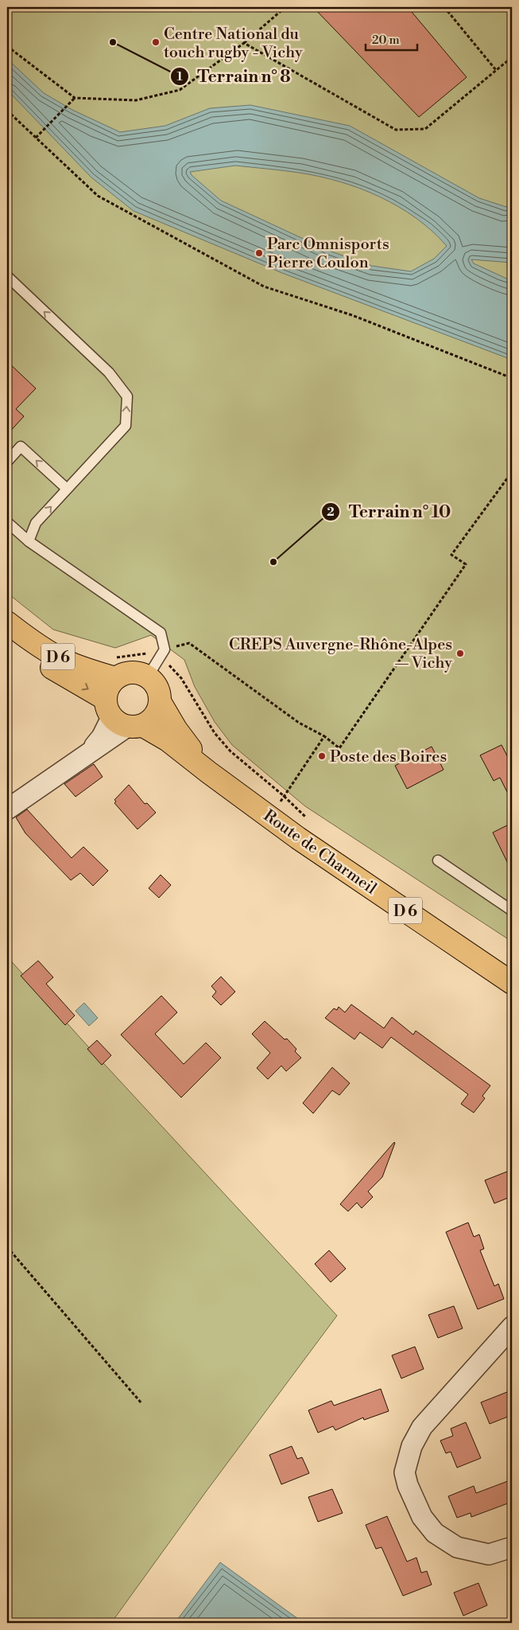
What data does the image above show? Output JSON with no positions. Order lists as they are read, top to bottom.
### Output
{
  "streets": {
    "main road": ["D 6", "Route de Charmeil"]
  },
  "places": [
    "Terrain n° 8",
    "Centre National du touch rugby - Vichy",
    "Parc Omnisports Pierre Coulon",
    "Terrain n° 10",
    "CREPS Auvergne-Rhône-Alpes — Vichy",
    "Poste des Boires"
  ],
  "scale_bar": "20 m"
}
